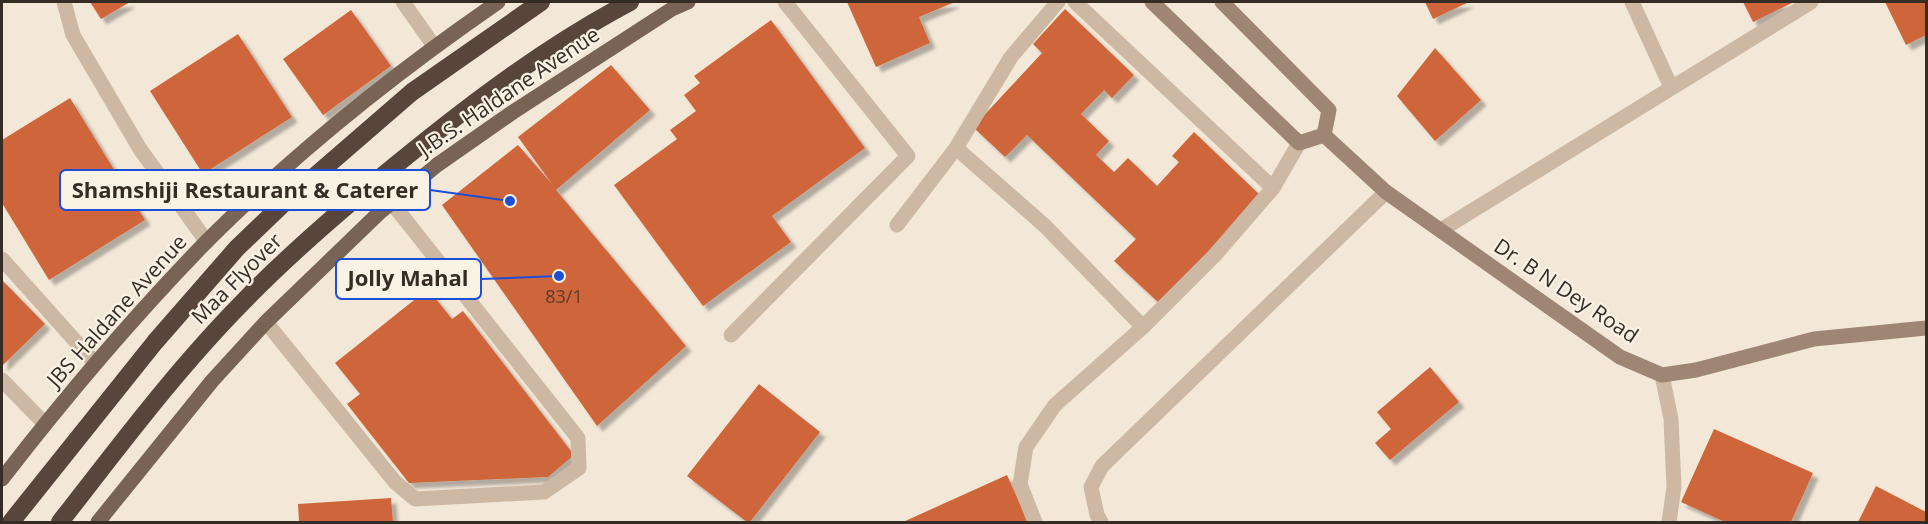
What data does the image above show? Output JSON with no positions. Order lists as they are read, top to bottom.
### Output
{
  "streets": {
    "highway": ["Maa Flyover"],
    "main road": ["J.B.S. Haldane Avenue", "Dr. B N Dey Road", "JBS Haldane Avenue"]
  },
  "places": ["Shamshiji Restaurant & Caterer", "Jolly Mahal"],
  "house_numbers": ["83/1"]
}
